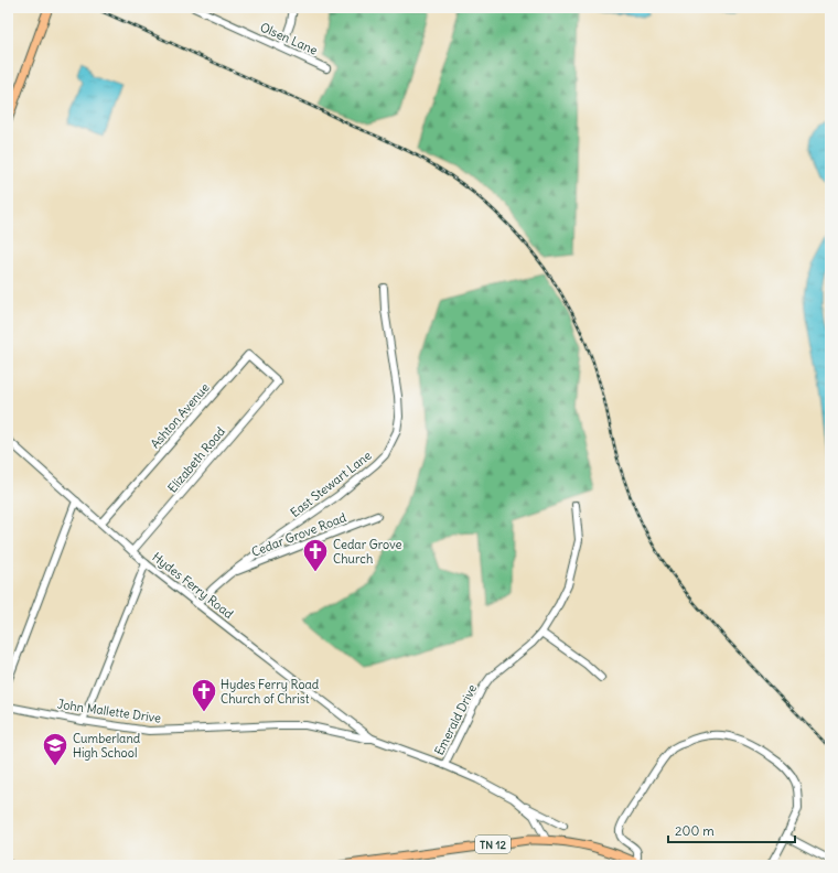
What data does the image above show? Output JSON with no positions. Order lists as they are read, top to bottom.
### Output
{
  "streets": {
    "main road": ["TN 12"],
    "street": [
      "Olsen Lane",
      "Ashton Avenue",
      "Elizabeth Road",
      "East Stewart Lane",
      "Cedar Grove Road",
      "Hydes Ferry Road",
      "John Mallette Drive",
      "Emerald Drive"
    ]
  },
  "crossings": [
    ["Ashton Avenue", "Elizabeth Road"],
    ["Ashton Avenue", "Hydes Ferry Road"],
    ["Elizabeth Road", "Hydes Ferry Road"],
    ["East Stewart Lane", "Cedar Grove Road"],
    ["East Stewart Lane", "Hydes Ferry Road"],
    ["Hydes Ferry Road", "John Mallette Drive"]
  ],
  "places": {
    "church": ["Cedar Grove Church", "Hydes Ferry Road Church of Christ"],
    "school or university": ["Cumberland High School"]
  },
  "scale_bar": "200 m"
}
